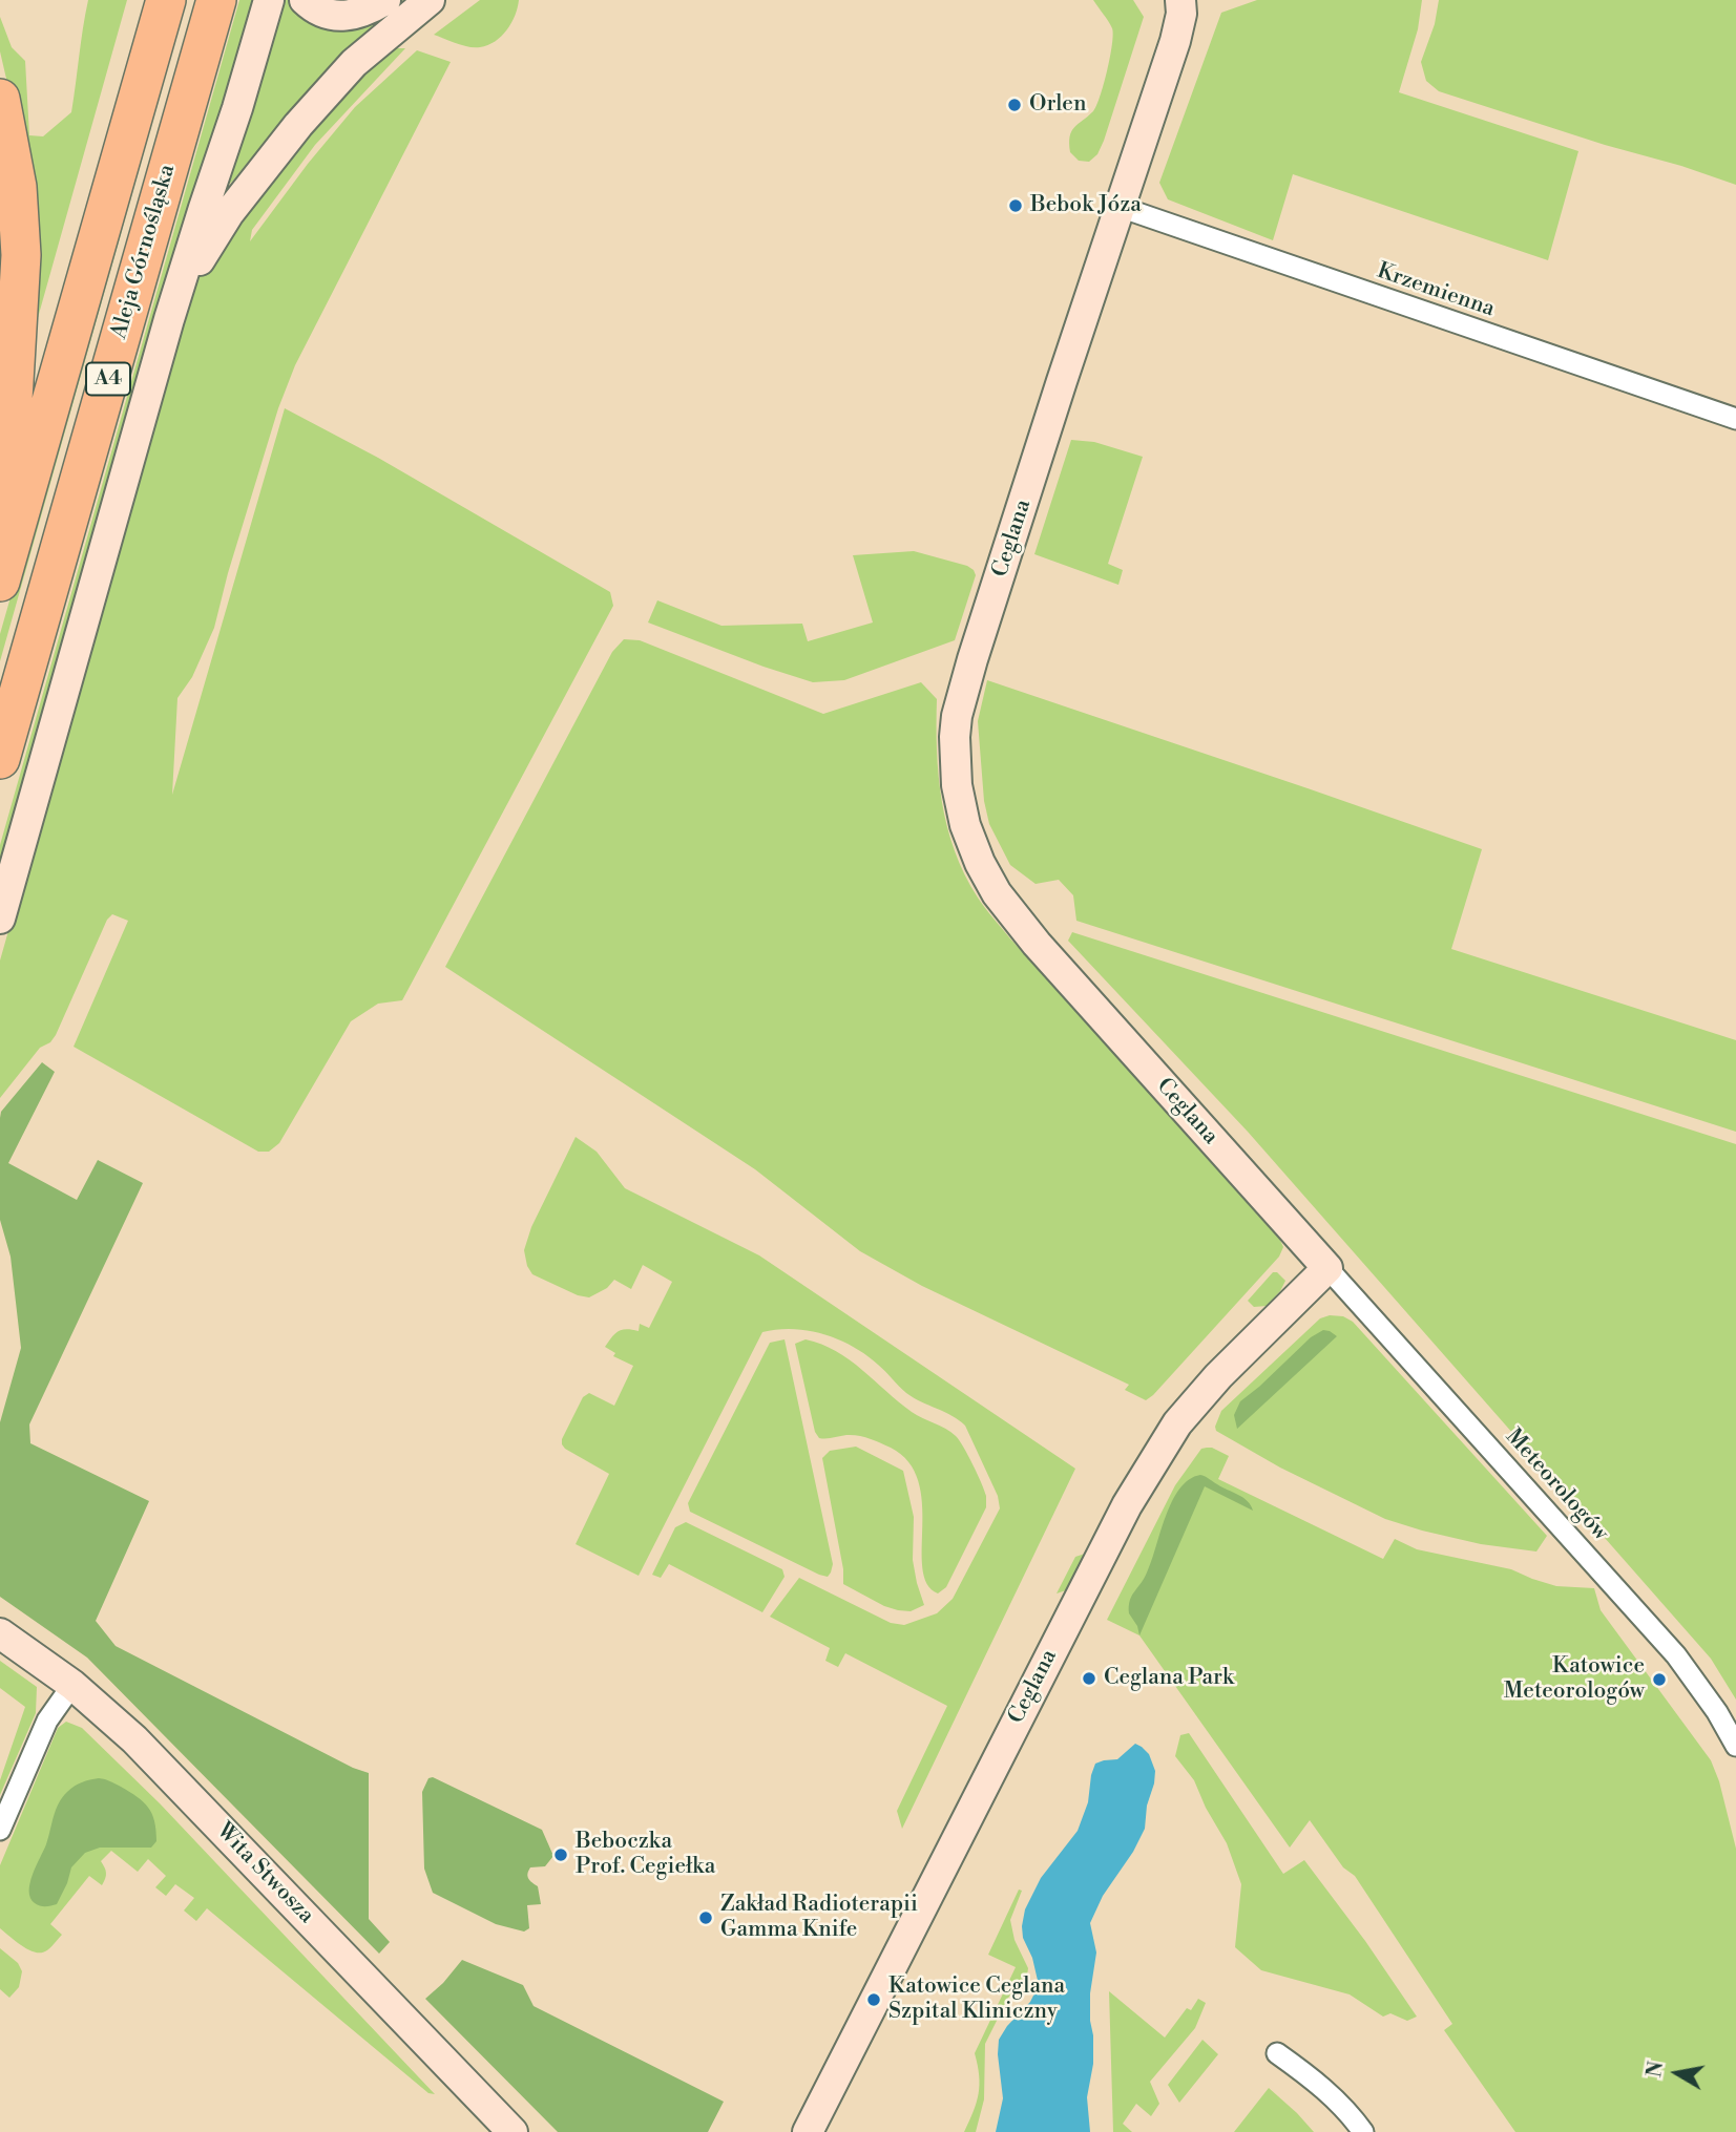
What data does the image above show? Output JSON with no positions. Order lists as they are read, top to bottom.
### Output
{
  "streets": {
    "highway": ["Aleja Górnośląska", "A4"],
    "street": [
      "Krzemienna",
      "Ceglana",
      "Meteorologów",
      "Wita Stwosza"
    ]
  },
  "crossings": [
    ["Krzemienna", "Ceglana"],
    ["Ceglana", "Meteorologów"]
  ],
  "places": [
    "Orlen",
    "Bebok Józa",
    "Ceglana Park",
    "Katowice Meteorologów",
    "Beboczka Prof. Cegiełka",
    "Zakład Radioterapii Gamma Knife",
    "Katowice Ceglana Szpital Kliniczny"
  ],
  "north": "left"
}
